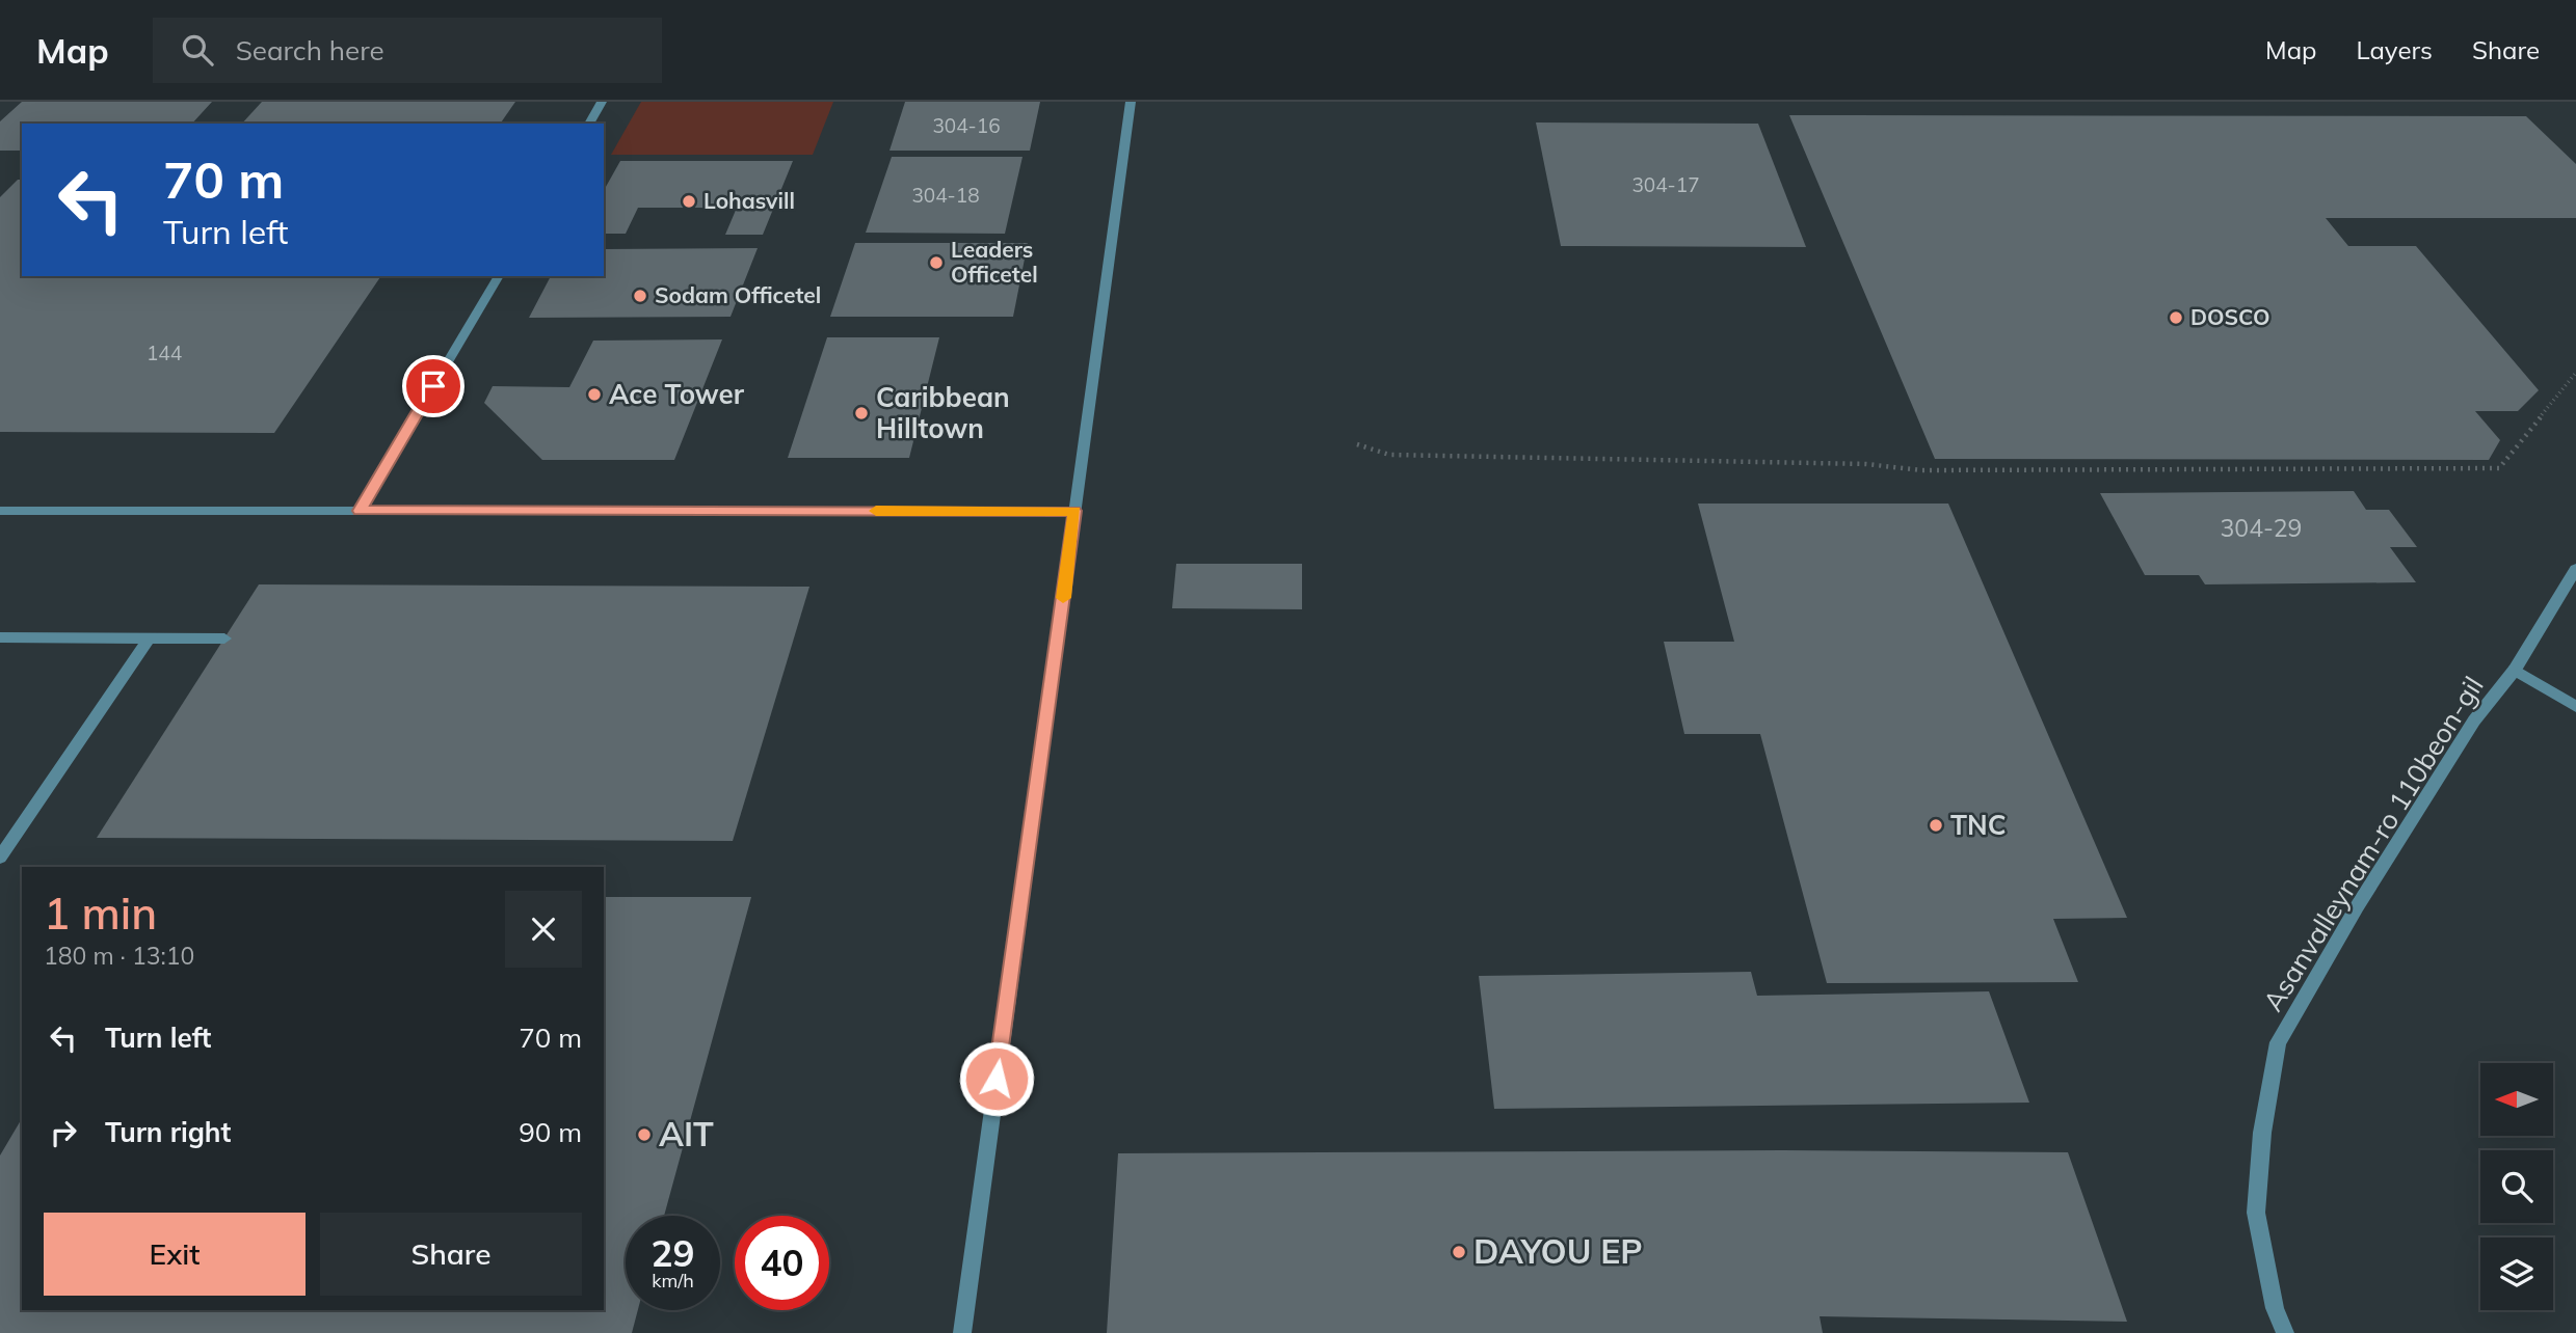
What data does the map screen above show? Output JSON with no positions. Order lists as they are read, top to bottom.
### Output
{
  "streets": {
    "street": ["Asanvalleynam-ro 110beon-gil"]
  },
  "places": [
    "Lohasvill",
    "Leaders Officetel",
    "Sodam Officetel",
    "DOSCO",
    "Ace Tower",
    "Caribbean Hilltown",
    "TNC",
    "AIT",
    "DAYOU EP"
  ],
  "house_numbers": [
    "304-16",
    "304-17",
    "304-18",
    "144",
    "304-29"
  ],
  "north": "left",
  "page": {
    "header": "Map",
    "search": "Search here",
    "nav": ["Map", "Layers", "Share"],
    "turn": ["70 m", "Turn left"],
    "heading": ["1 min", "180 m · 13:10"],
    "list": [
      {
        "name": "Turn left",
        "value": "70 m"
      },
      {
        "name": "Turn right",
        "value": "90 m"
      }
    ],
    "buttons": ["Exit", "Share"],
    "speed": "29 km/h",
    "limit": "40"
  }
}
